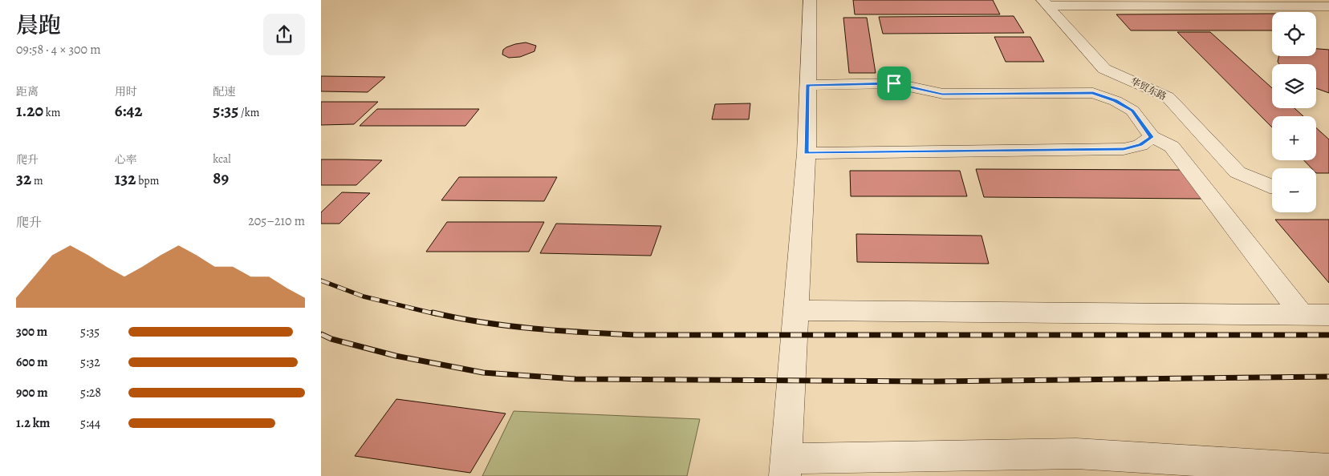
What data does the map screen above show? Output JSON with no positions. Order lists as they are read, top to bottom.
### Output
{
  "streets": {
    "street": ["华贸东路"]
  },
  "page": {
    "heading": ["晨跑", "09:58 · 4 × 300 m"],
    "map_buttons": ["+", "−"],
    "stats": [
      ["距离", "1.20 km"],
      ["用时", "6:42"],
      ["配速", "5:35 /km"],
      ["爬升", "32 m"],
      ["心率", "132 bpm"],
      ["kcal", "89"]
    ],
    "chart": ["爬升", "205–210 m"],
    "list": [
      {
        "name": "300 m",
        "note": "5:35"
      },
      {
        "name": "600 m",
        "note": "5:32"
      },
      {
        "name": "900 m",
        "note": "5:28"
      },
      {
        "name": "1.2 km",
        "note": "5:44"
      }
    ]
  }
}
